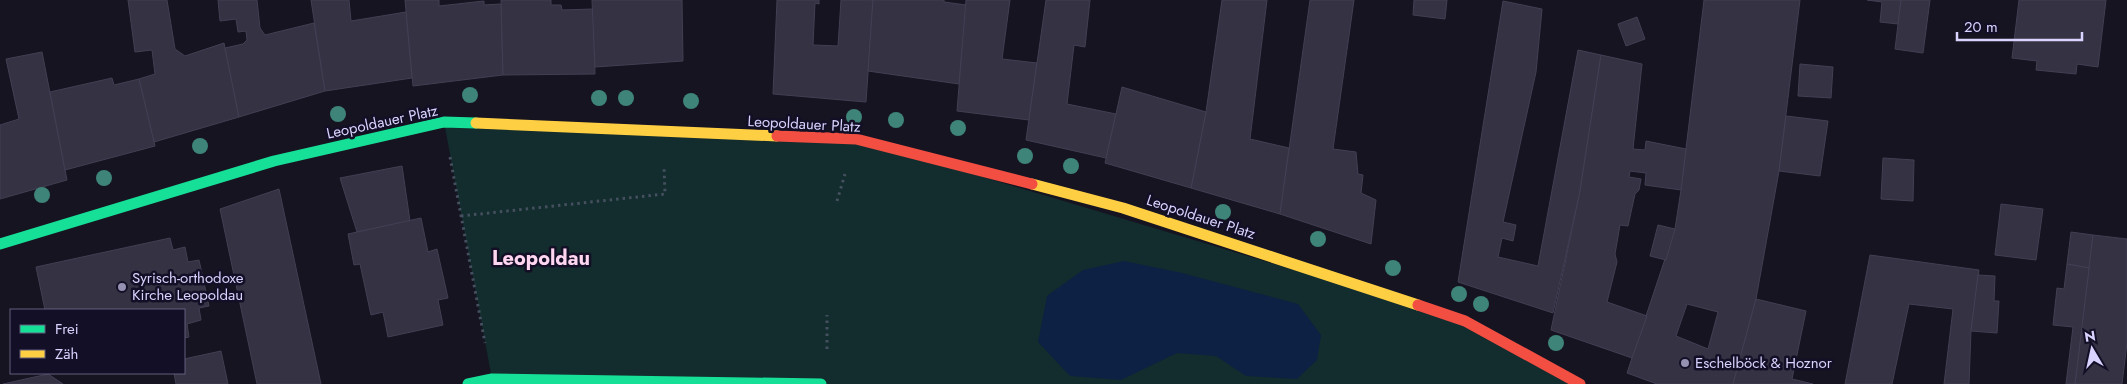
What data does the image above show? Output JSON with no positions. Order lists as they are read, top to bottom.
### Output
{
  "streets": {
    "street": ["Leopoldauer Platz"]
  },
  "districts": ["Leopoldau"],
  "places": ["Syrisch-orthodoxe Kirche Leopoldau", "Eschelböck & Hoznor"],
  "legend": ["Frei", "Zäh"],
  "scale_bar": "20 m",
  "north": "top"
}
